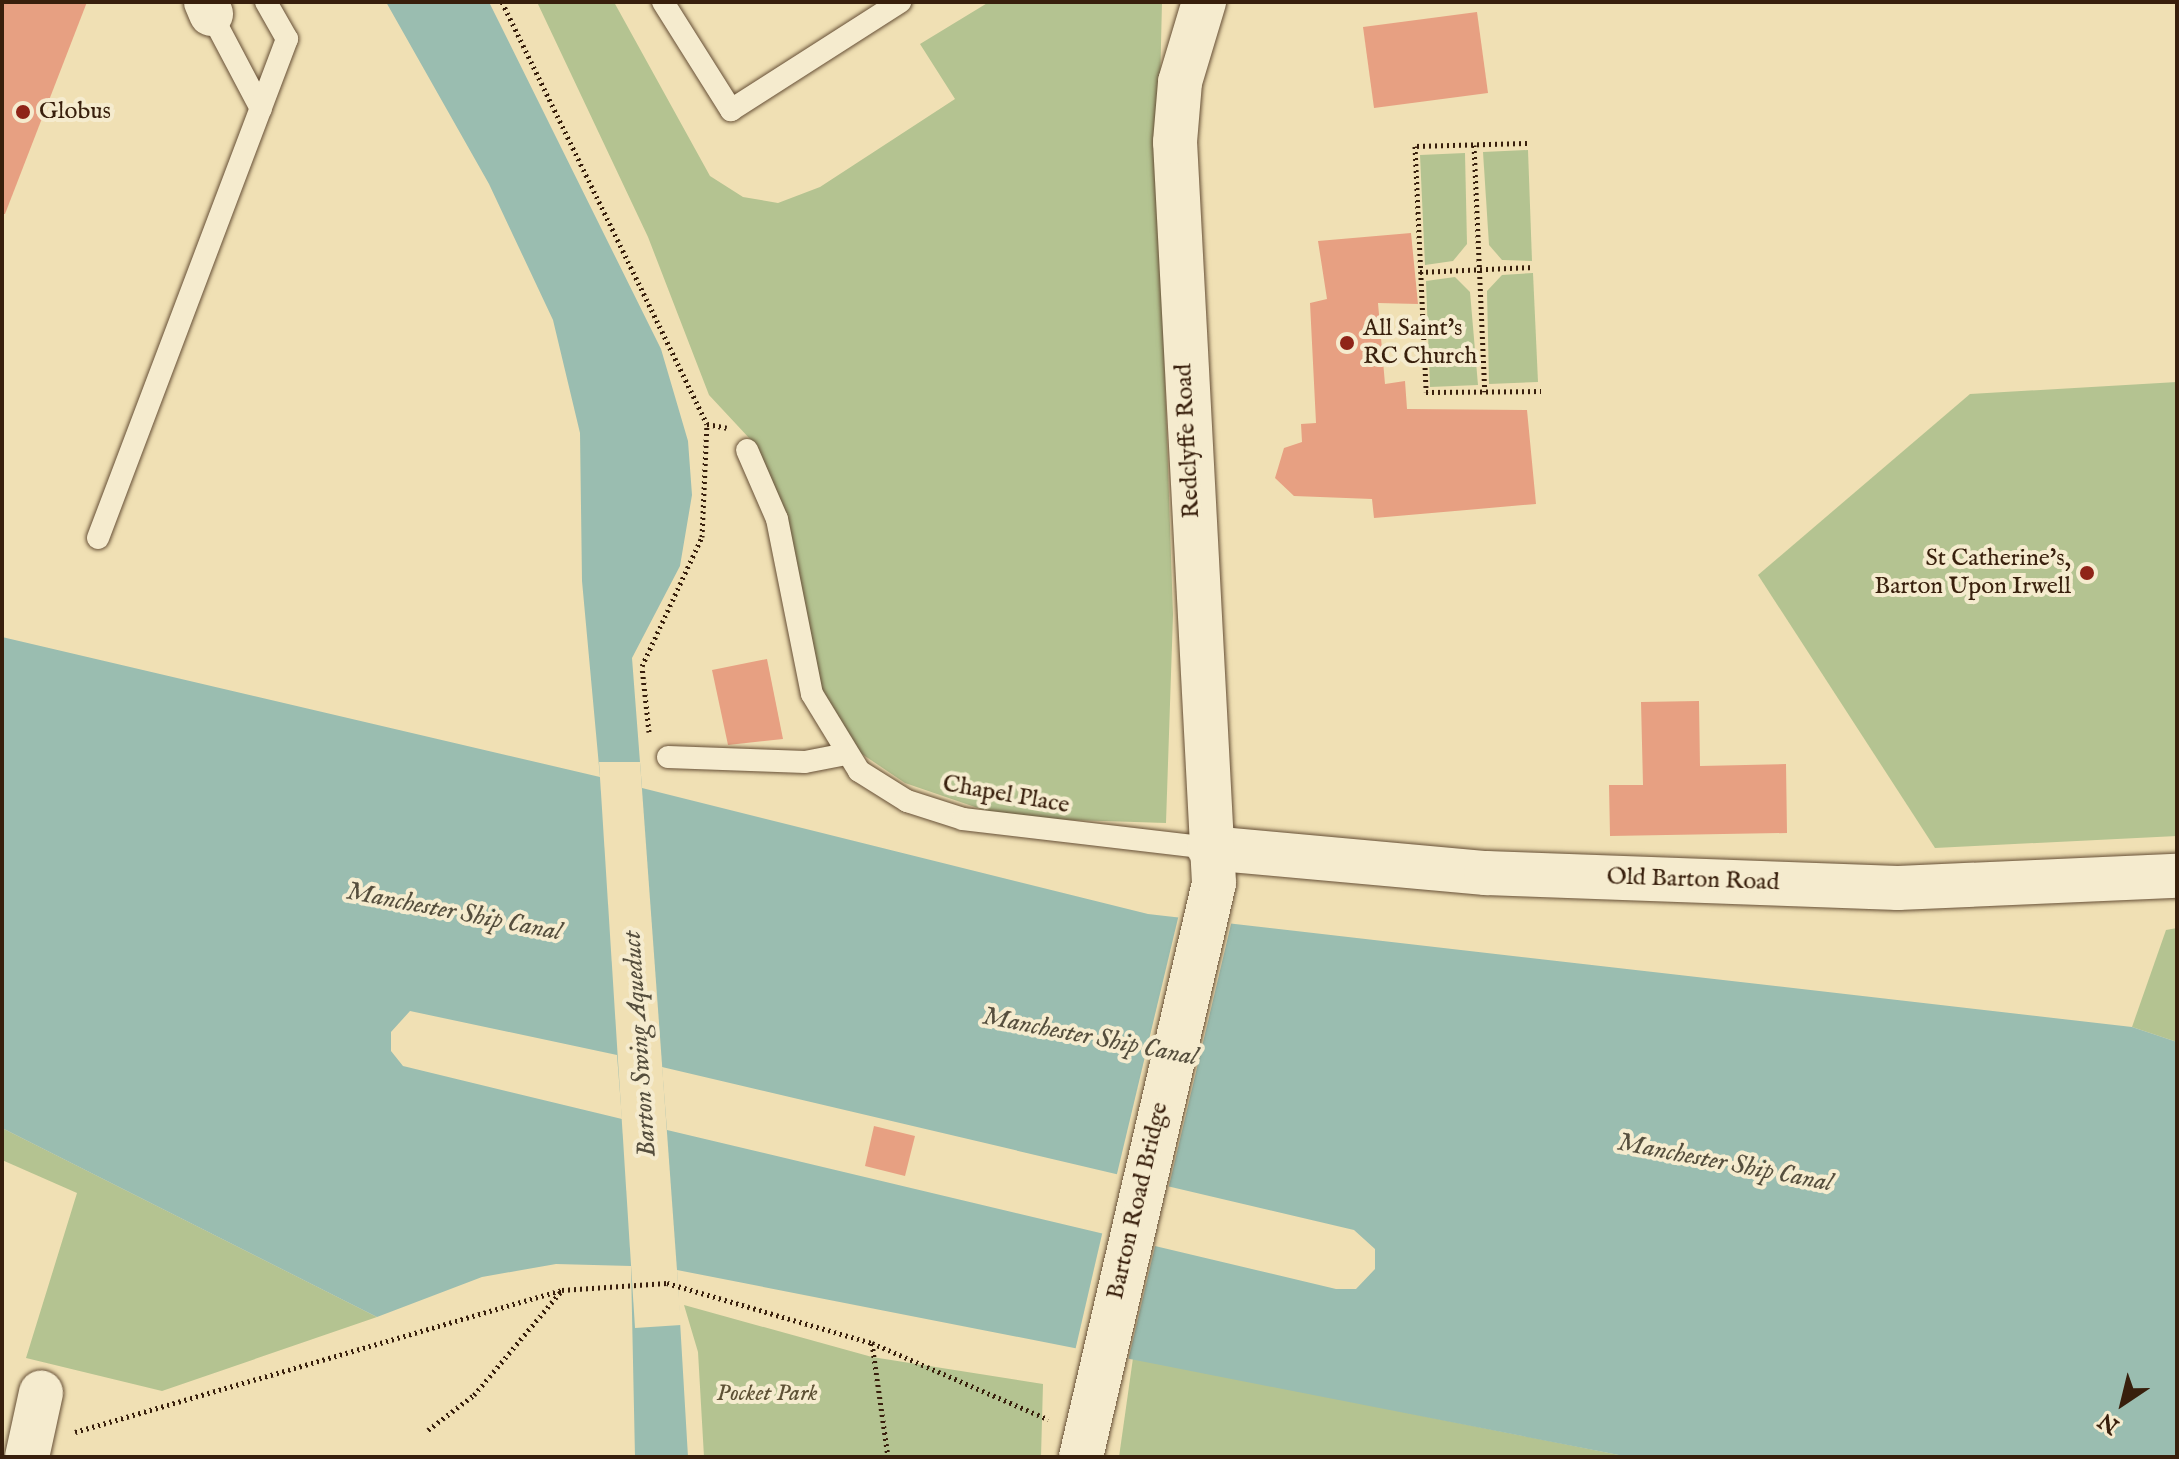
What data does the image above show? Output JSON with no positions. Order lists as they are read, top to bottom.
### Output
{
  "streets": {
    "main road": ["Redclyffe Road", "Old Barton Road", "Barton Road Bridge"],
    "lane": ["Chapel Place"]
  },
  "crossings": [
    ["Redclyffe Road", "Chapel Place"],
    ["Redclyffe Road", "Old Barton Road"],
    ["Redclyffe Road", "Barton Road Bridge"],
    ["Chapel Place", "Old Barton Road"],
    ["Chapel Place", "Barton Road Bridge"],
    ["Old Barton Road", "Barton Road Bridge"]
  ],
  "water": ["Manchester Ship Canal", "Barton Swing Aqueduct"],
  "parks": ["Pocket Park"],
  "places": ["Globus", "All Saint's RC Church", "St Catherine's, Barton Upon Irwell"],
  "north": "bottom left"
}
